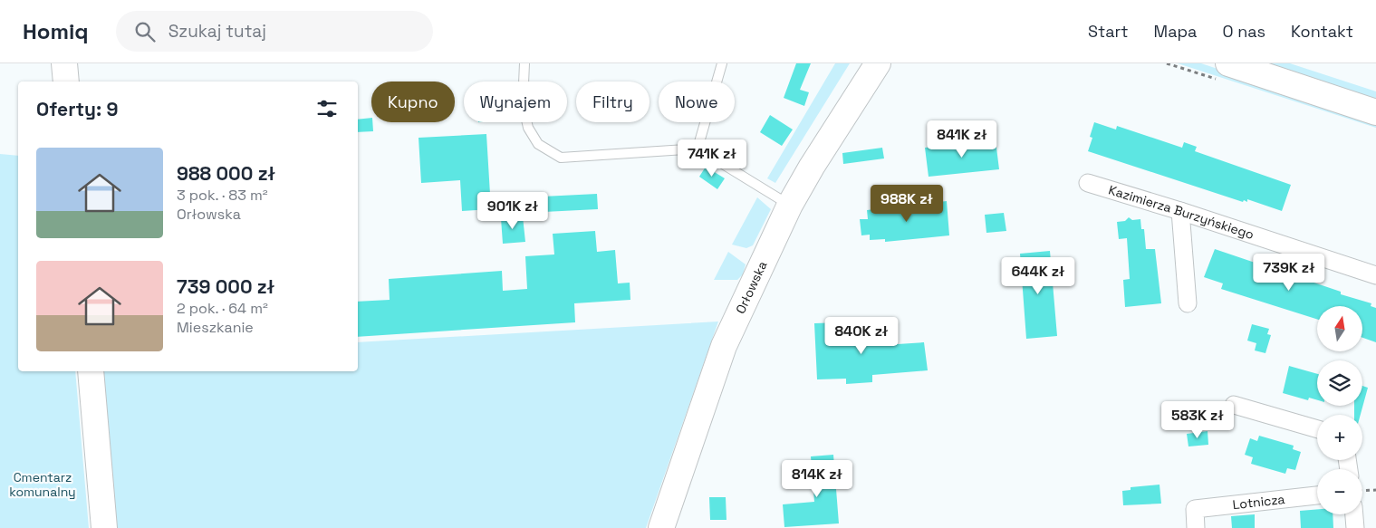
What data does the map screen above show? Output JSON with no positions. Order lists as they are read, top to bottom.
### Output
{
  "streets": {
    "street": ["Kazimierza Burzyńskiego", "Orłowska", "Lotnicza"]
  },
  "parks": ["Cmentarz komunalny"],
  "north": "top",
  "page": {
    "header": "Homiq",
    "search": "Szukaj tutaj",
    "nav": [
      "Start",
      "Mapa",
      "O nas",
      "Kontakt"
    ],
    "chip": [
      "Kupno",
      "Wynajem",
      "Filtry",
      "Nowe"
    ],
    "heading": "Oferty: 9",
    "price": [
      "841K zł",
      "741K zł",
      "988K zł",
      "901K zł",
      "739K zł",
      "644K zł",
      "840K zł",
      "583K zł",
      "814K zł"
    ],
    "list": [
      {
        "name": "988 000 zł",
        "note": "3 pok. · 83 m² · Orłowska"
      },
      {
        "name": "739 000 zł",
        "note": "2 pok. · 64 m² · Mieszkanie"
      }
    ],
    "map_buttons": ["+", "−"]
  }
}
